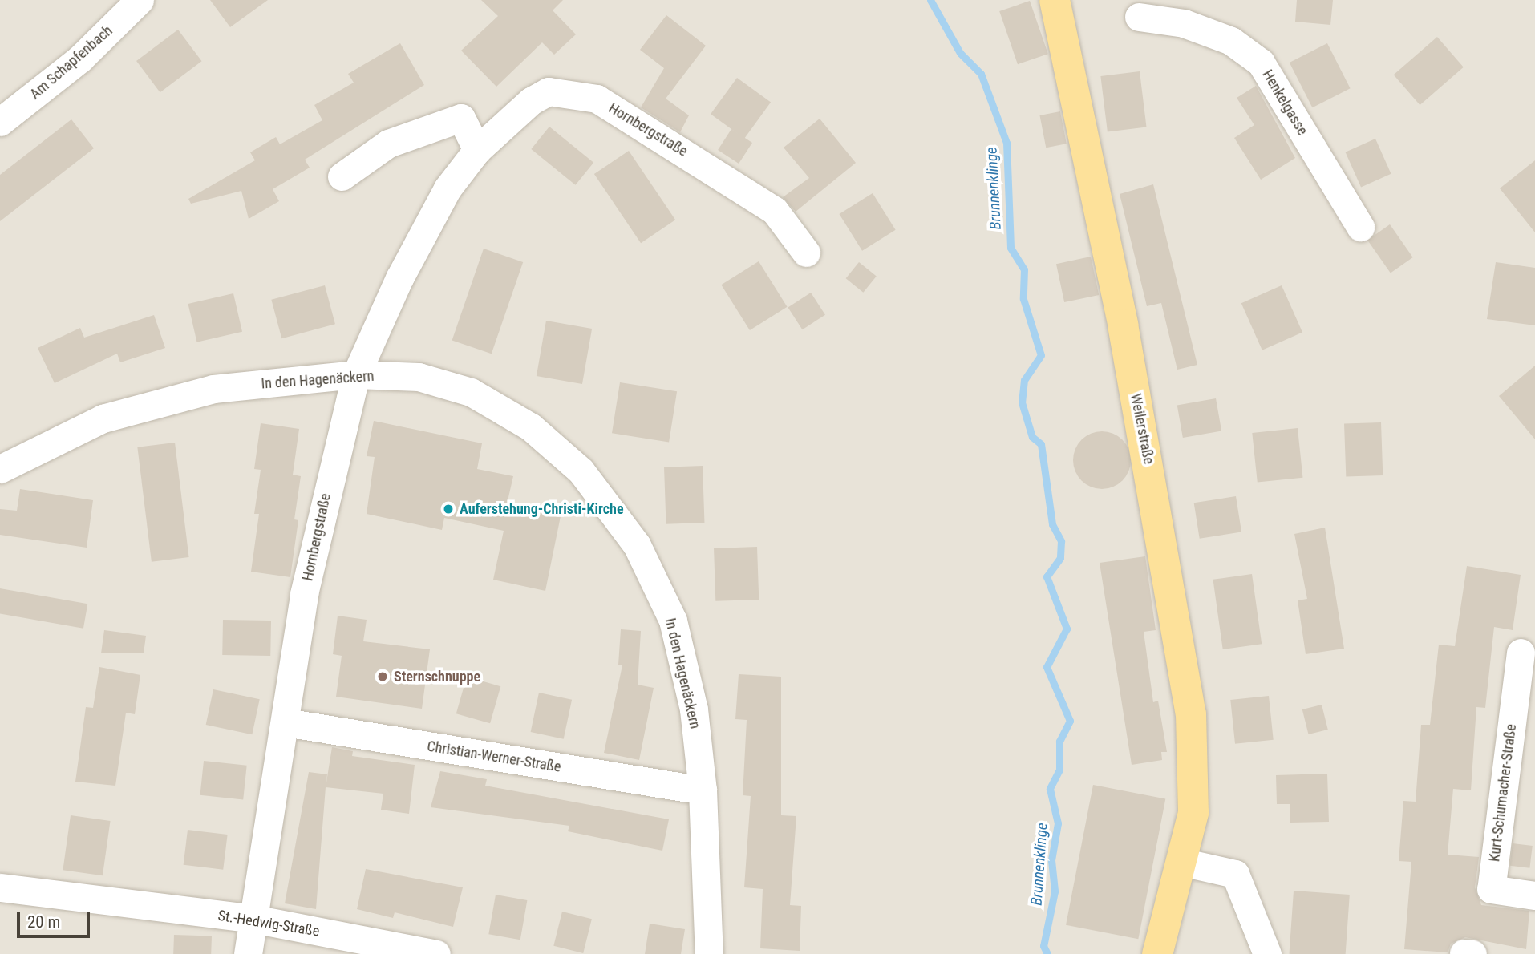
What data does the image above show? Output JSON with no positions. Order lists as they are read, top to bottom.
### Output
{
  "streets": {
    "main road": ["Weilerstraße"],
    "street": [
      "Am Schapfenbach",
      "Henkelgasse",
      "Hornbergstraße",
      "In den Hagenäckern",
      "Christian-Werner-Straße",
      "Kurt-Schumacher-Straße",
      "St.-Hedwig-Straße"
    ]
  },
  "crossings": [
    ["Hornbergstraße", "In den Hagenäckern"],
    ["Hornbergstraße", "Christian-Werner-Straße"],
    ["Hornbergstraße", "St.-Hedwig-Straße"],
    ["In den Hagenäckern", "Christian-Werner-Straße"]
  ],
  "water": ["Brunnenklinge"],
  "places": ["Auferstehung-Christi-Kirche", "Sternschnuppe"],
  "scale_bar": "20 m"
}
